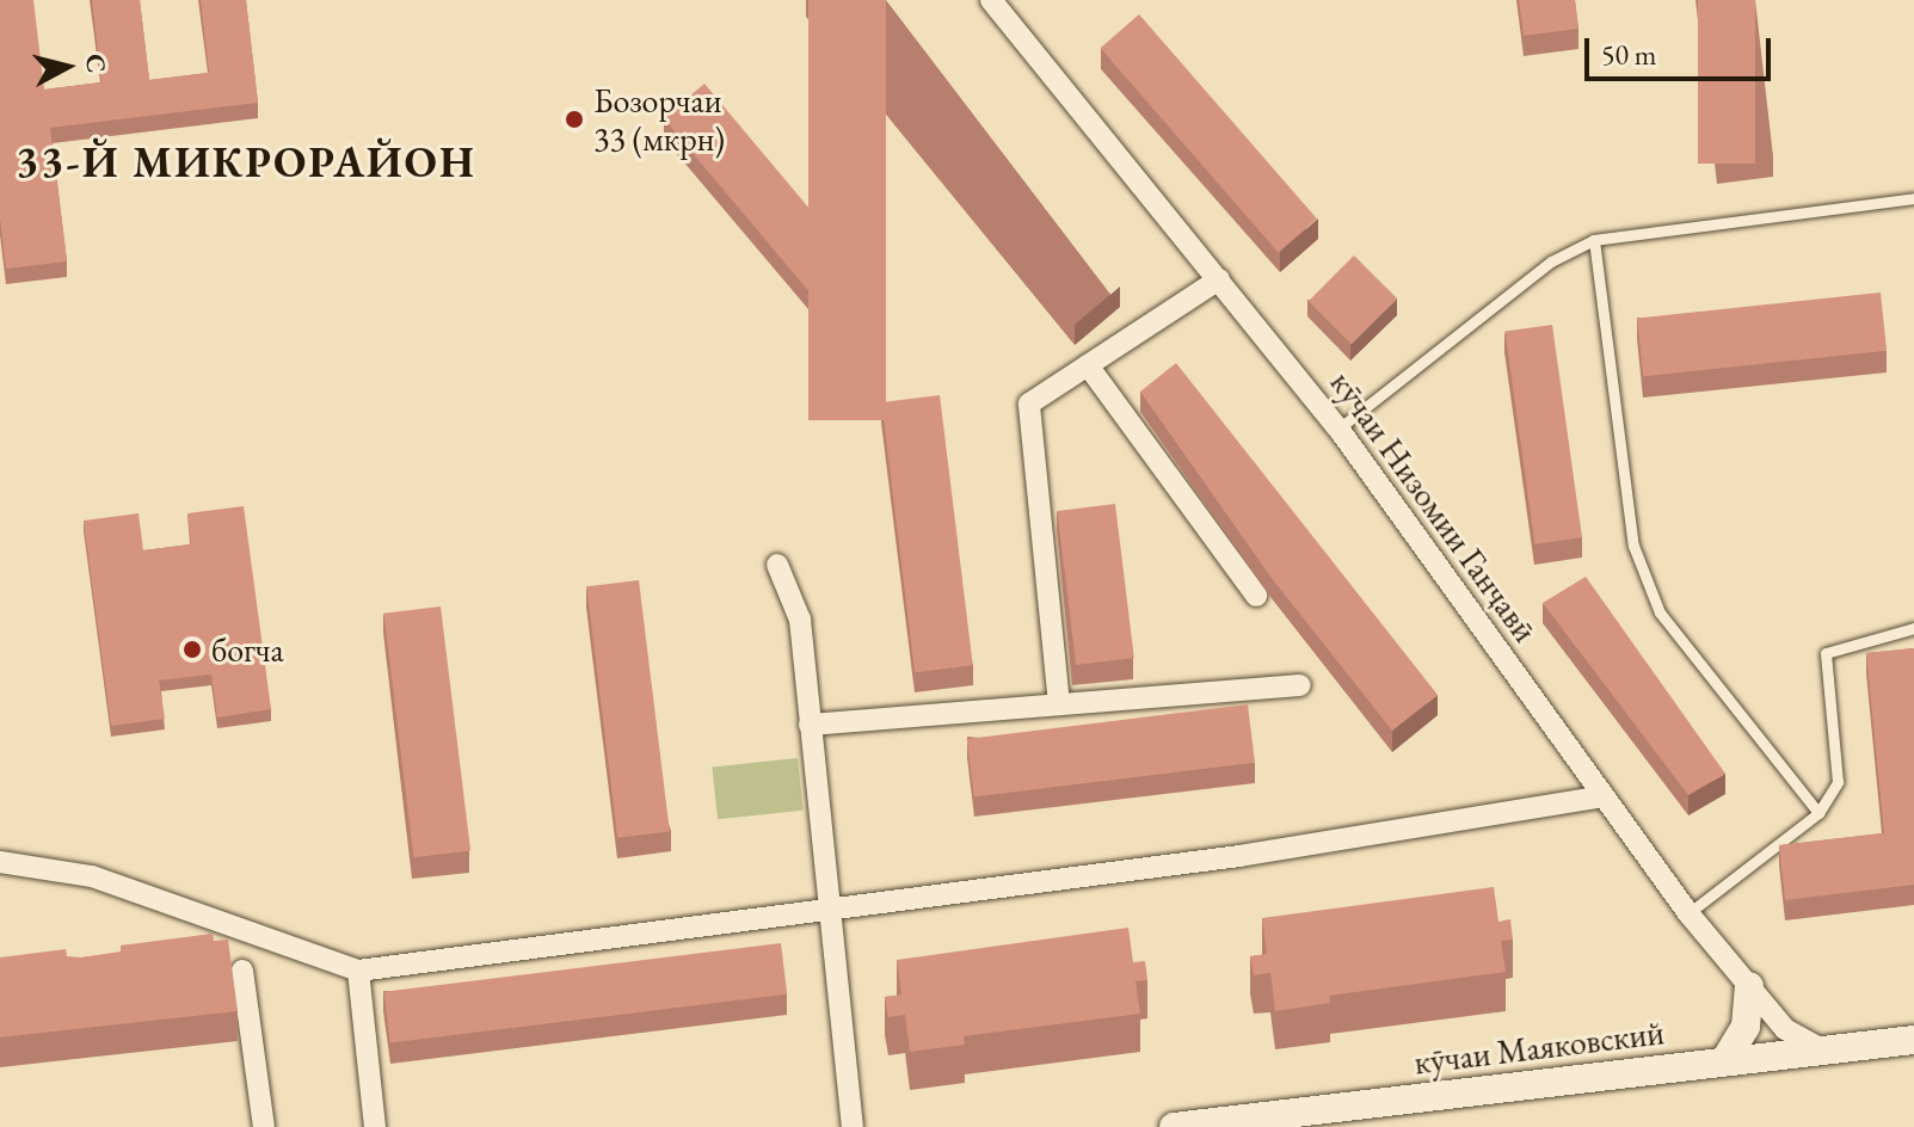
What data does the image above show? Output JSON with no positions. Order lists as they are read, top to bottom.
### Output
{
  "streets": {
    "street": ["кӯчаи Низомии Ганҷавӣ", "кӯчаи Маяковский"]
  },
  "crossings": [
    ["кӯчаи Низомии Ганҷавӣ", "кӯчаи Маяковский"]
  ],
  "districts": ["33-Й МИКРОРАЙОН"],
  "places": ["Бозорчаи 33 (мкрн)", "богча"],
  "scale_bar": "50 m",
  "north": "right"
}
